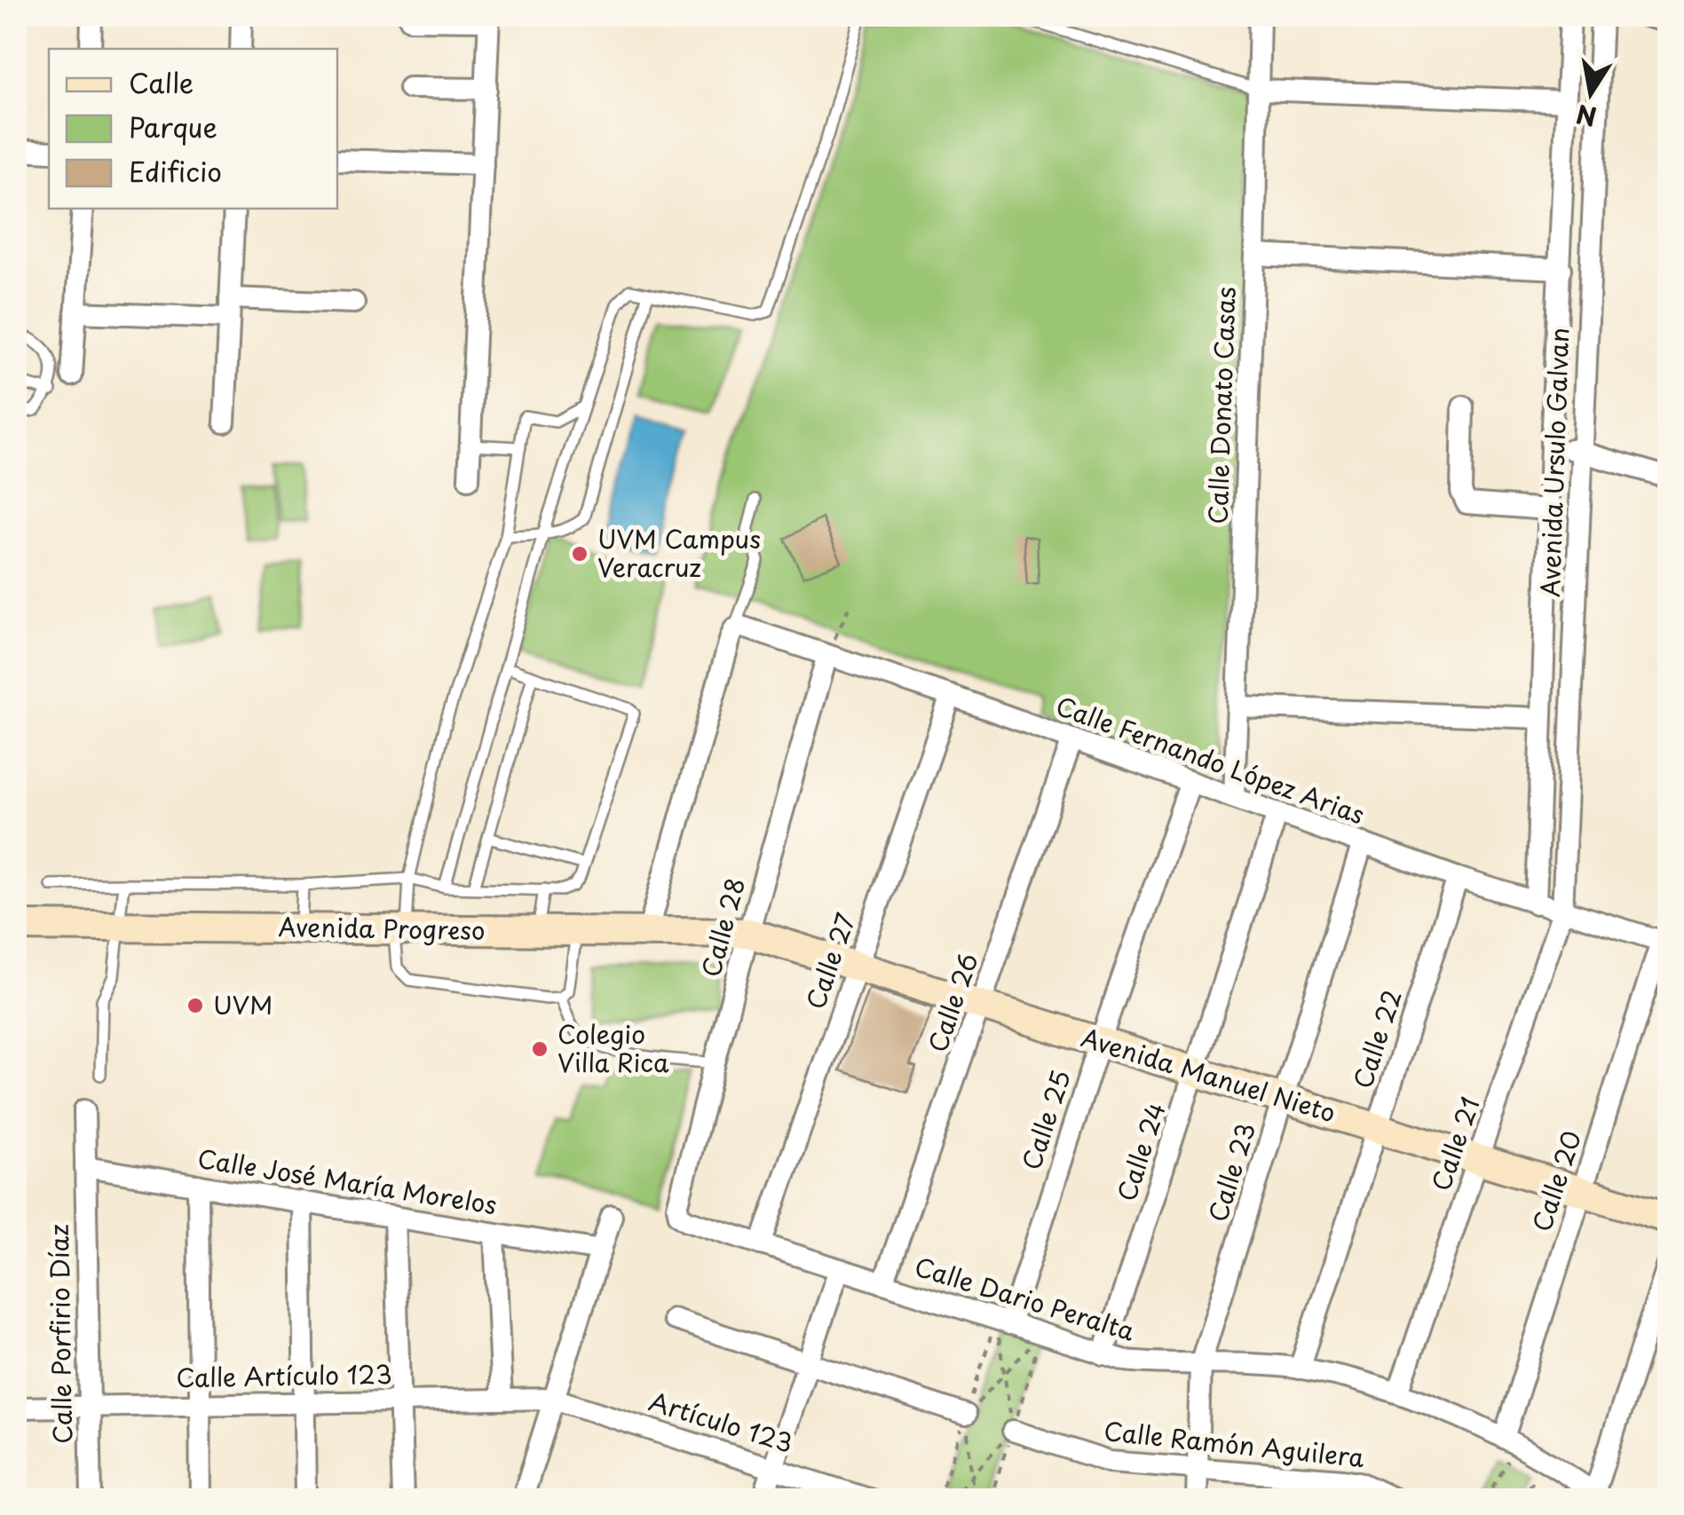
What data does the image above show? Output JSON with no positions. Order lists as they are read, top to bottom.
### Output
{
  "streets": {
    "street": [
      "Calle Donato Casas",
      "Avenida Ursulo Galvan",
      "Calle Fernando López Arias",
      "Calle 28",
      "Avenida Progreso",
      "Calle 27",
      "Calle 26",
      "Calle 22",
      "Avenida Manuel Nieto",
      "Calle 25",
      "Calle 21",
      "Calle 24",
      "Calle 23",
      "Calle 20",
      "Calle José María Morelos",
      "Calle Dario Peralta",
      "Calle Porfirio Díaz",
      "Calle Artículo 123",
      "Artículo 123",
      "Calle Ramón Aguilera"
    ]
  },
  "crossings": [
    ["Calle Donato Casas", "Calle Fernando López Arias"],
    ["Avenida Ursulo Galvan", "Calle Fernando López Arias"],
    ["Avenida Ursulo Galvan", "Calle 21"],
    ["Calle Fernando López Arias", "Calle 28"],
    ["Calle Fernando López Arias", "Calle 27"],
    ["Calle Fernando López Arias", "Calle 26"],
    ["Calle Fernando López Arias", "Calle 22"],
    ["Calle Fernando López Arias", "Calle 25"],
    ["Calle Fernando López Arias", "Calle 21"],
    ["Calle Fernando López Arias", "Calle 24"],
    ["Calle Fernando López Arias", "Calle 23"],
    ["Calle Fernando López Arias", "Calle 20"],
    ["Calle 28", "Avenida Progreso"],
    ["Calle 28", "Avenida Manuel Nieto"],
    ["Calle 28", "Calle Dario Peralta"],
    ["Avenida Progreso", "Avenida Manuel Nieto"],
    ["Calle 27", "Avenida Manuel Nieto"],
    ["Calle 27", "Calle Dario Peralta"],
    ["Calle 26", "Avenida Manuel Nieto"],
    ["Calle 26", "Calle Dario Peralta"],
    ["Calle 22", "Avenida Manuel Nieto"],
    ["Calle 22", "Calle Dario Peralta"],
    ["Avenida Manuel Nieto", "Calle 25"],
    ["Avenida Manuel Nieto", "Calle 21"],
    ["Avenida Manuel Nieto", "Calle 24"],
    ["Avenida Manuel Nieto", "Calle 23"],
    ["Avenida Manuel Nieto", "Calle 20"],
    ["Calle 25", "Calle Dario Peralta"],
    ["Calle 21", "Calle Dario Peralta"],
    ["Calle 24", "Calle Dario Peralta"],
    ["Calle 23", "Calle Dario Peralta"],
    ["Calle 23", "Calle Ramón Aguilera"],
    ["Calle 20", "Calle Dario Peralta"],
    ["Calle José María Morelos", "Calle Porfirio Díaz"],
    ["Calle Porfirio Díaz", "Calle Artículo 123"],
    ["Calle Artículo 123", "Artículo 123"]
  ],
  "places": ["UVM Campus Veracruz", "UVM", "Colegio Villa Rica"],
  "legend": ["Calle", "Parque", "Edificio"],
  "north": "bottom"
}
